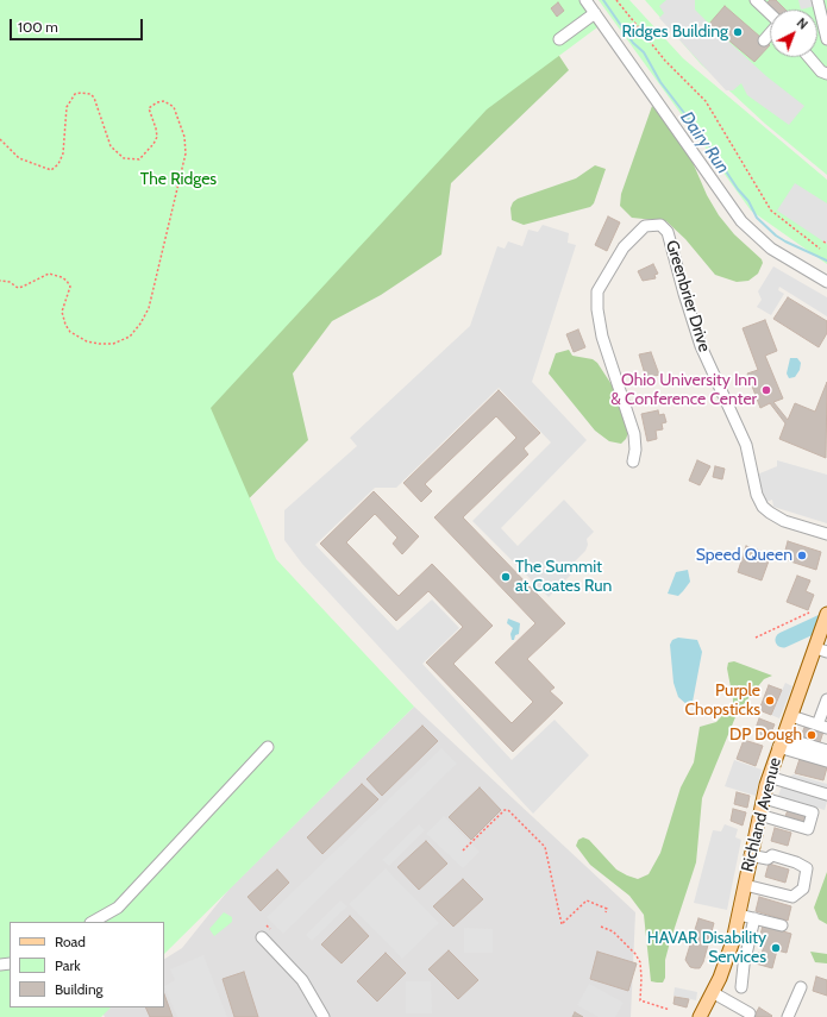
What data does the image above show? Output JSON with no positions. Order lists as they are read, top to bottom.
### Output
{
  "streets": {
    "main road": ["Richland Avenue"],
    "street": ["Greenbrier Drive"]
  },
  "water": ["Dairy Run"],
  "parks": ["The Ridges"],
  "places": [
    "Ridges Building",
    "Ohio University Inn & Conference Center",
    "Speed Queen",
    "The Summit at Coates Run",
    "Purple Chopsticks",
    "DP Dough",
    "HAVAR Disability Services"
  ],
  "legend": ["Road", "Park", "Building"],
  "scale_bar": "100 m",
  "north": "top right"
}
